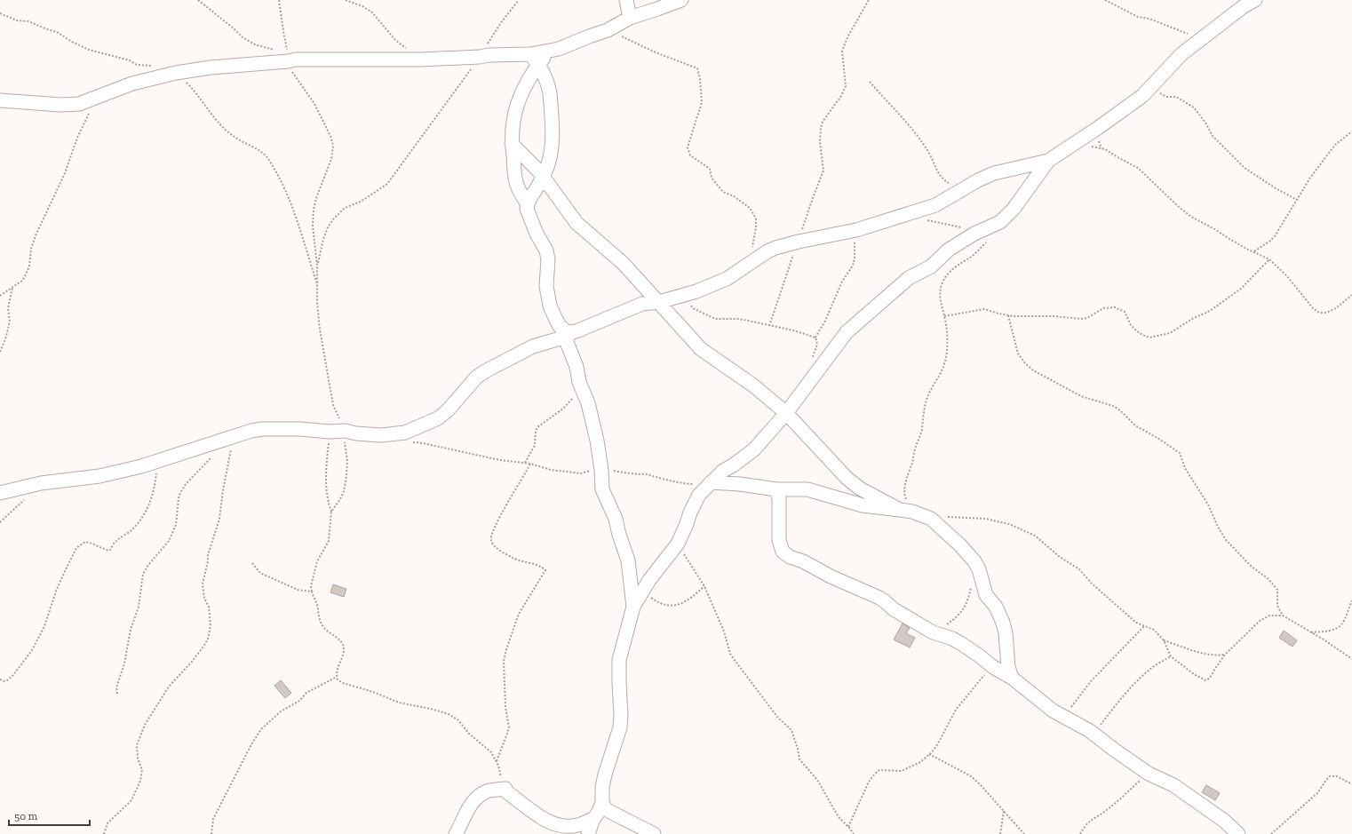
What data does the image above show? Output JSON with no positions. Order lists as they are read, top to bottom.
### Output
{
  "scale_bar": "50 m"
}
